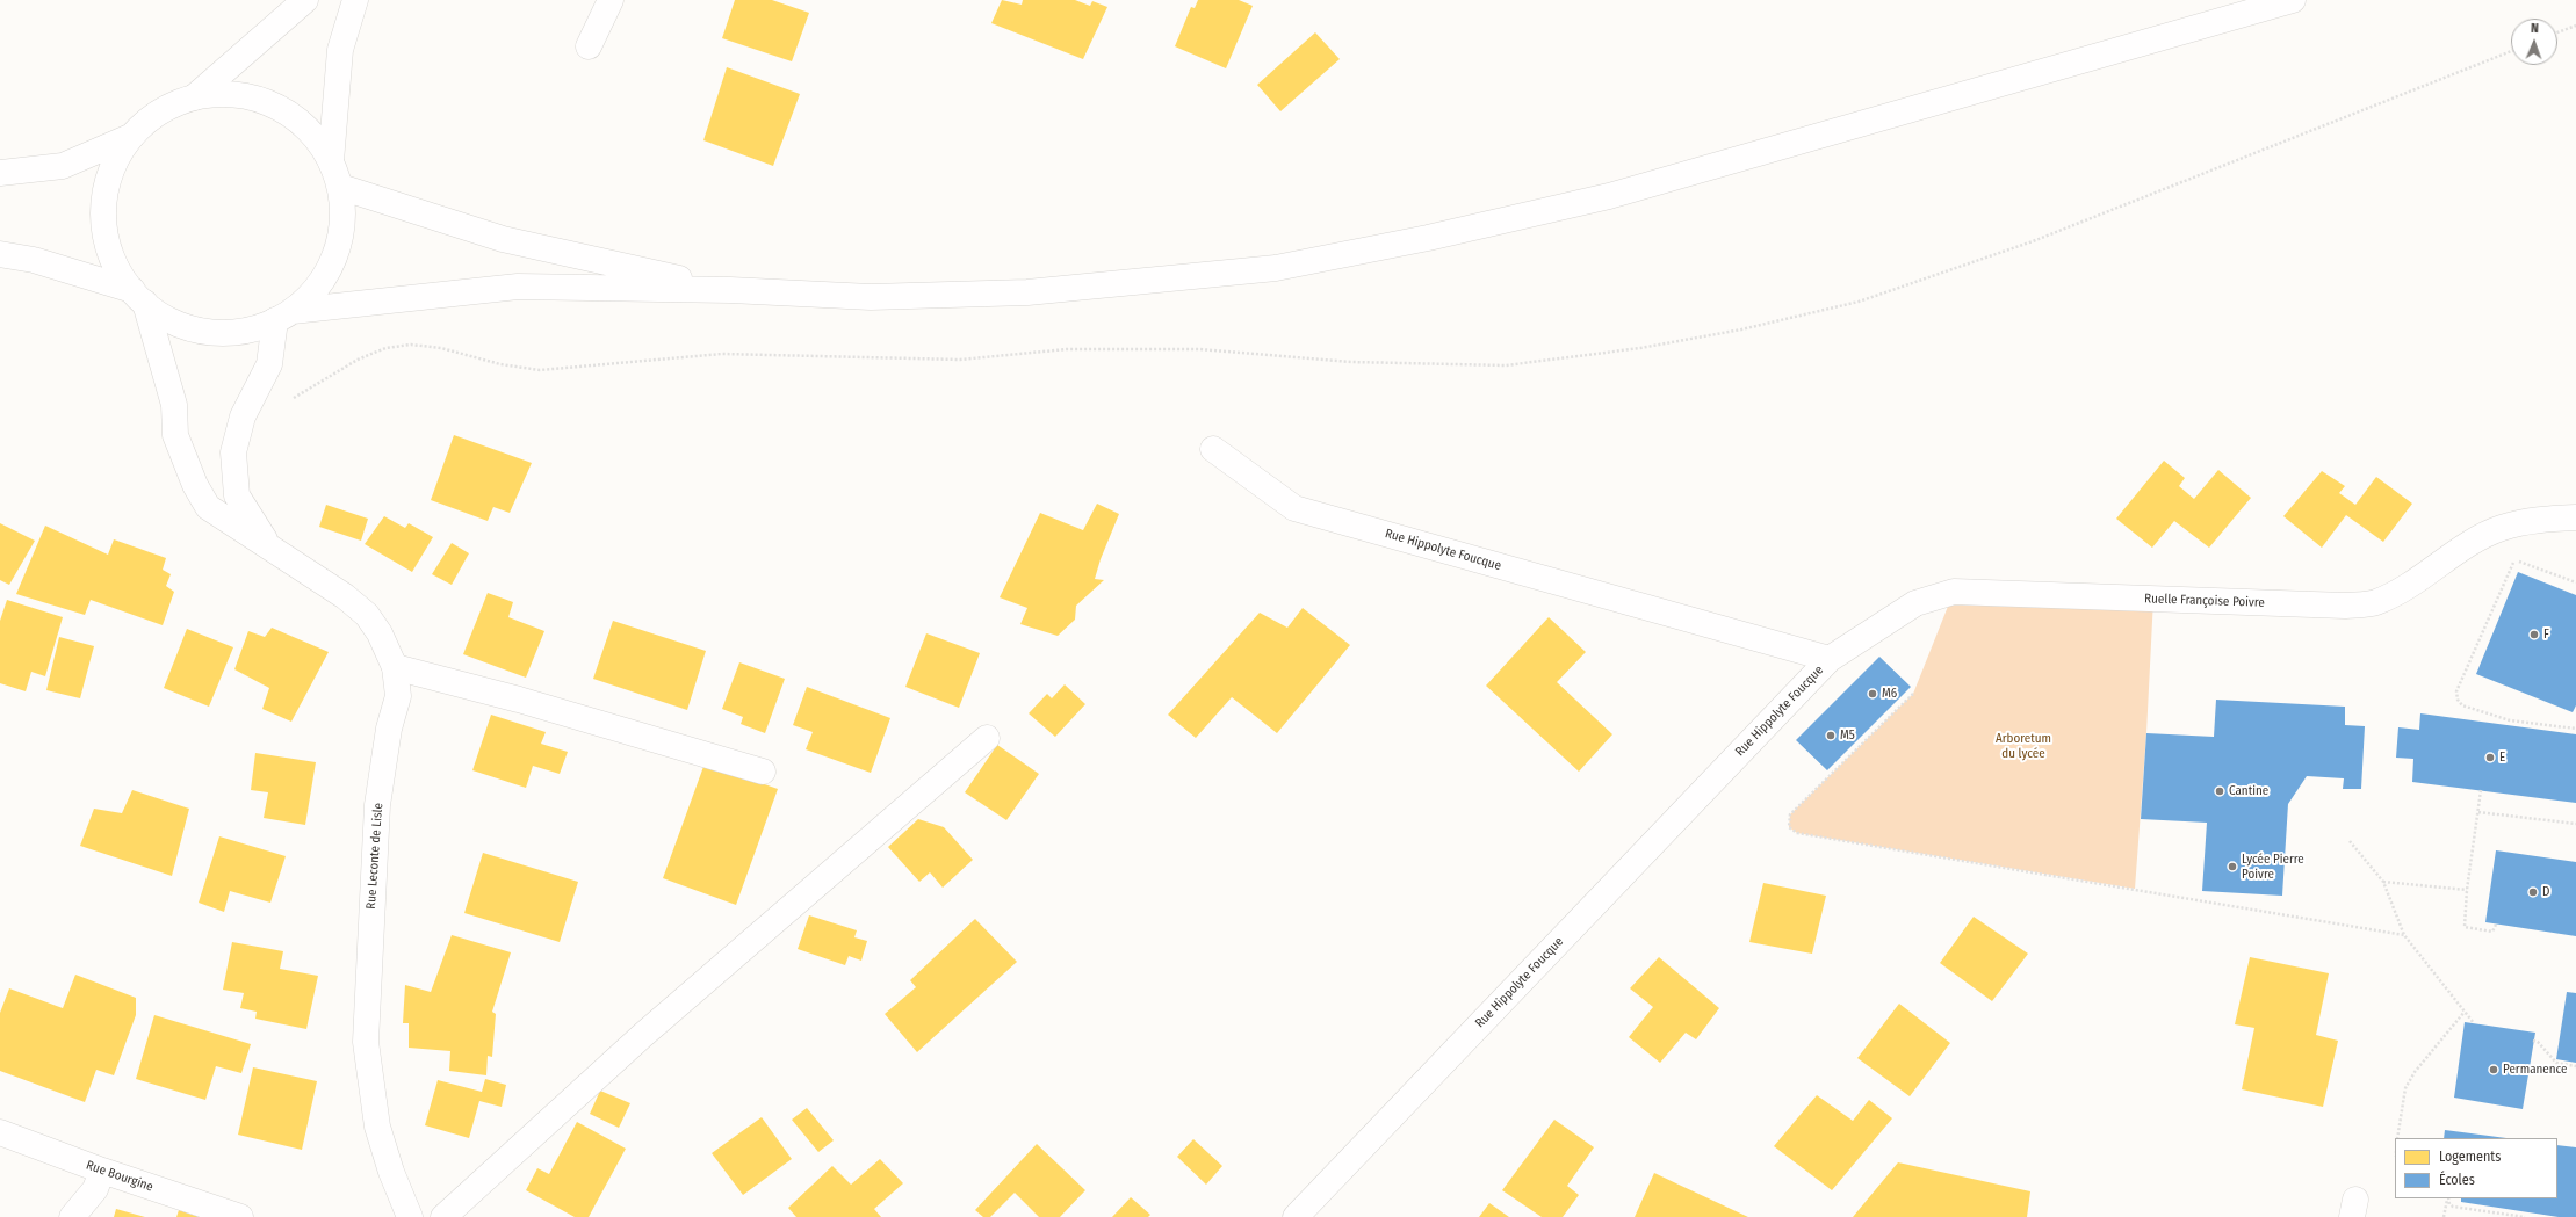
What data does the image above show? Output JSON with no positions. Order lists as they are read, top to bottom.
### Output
{
  "streets": {
    "main road": [
      "Rue Hippolyte Foucque",
      "Ruelle Françoise Poivre",
      "Rue Leconte de Lisle",
      "Rue Bourgine"
    ]
  },
  "crossings": [
    ["Rue Hippolyte Foucque", "Ruelle Françoise Poivre"]
  ],
  "parks": ["Arboretum du lycée"],
  "places": [
    "F",
    "M6",
    "M5",
    "E",
    "Cantine",
    "Lycée Pierre Poivre",
    "D",
    "Permanence"
  ],
  "legend": ["Logements", "Écoles"],
  "north": "top"
}
